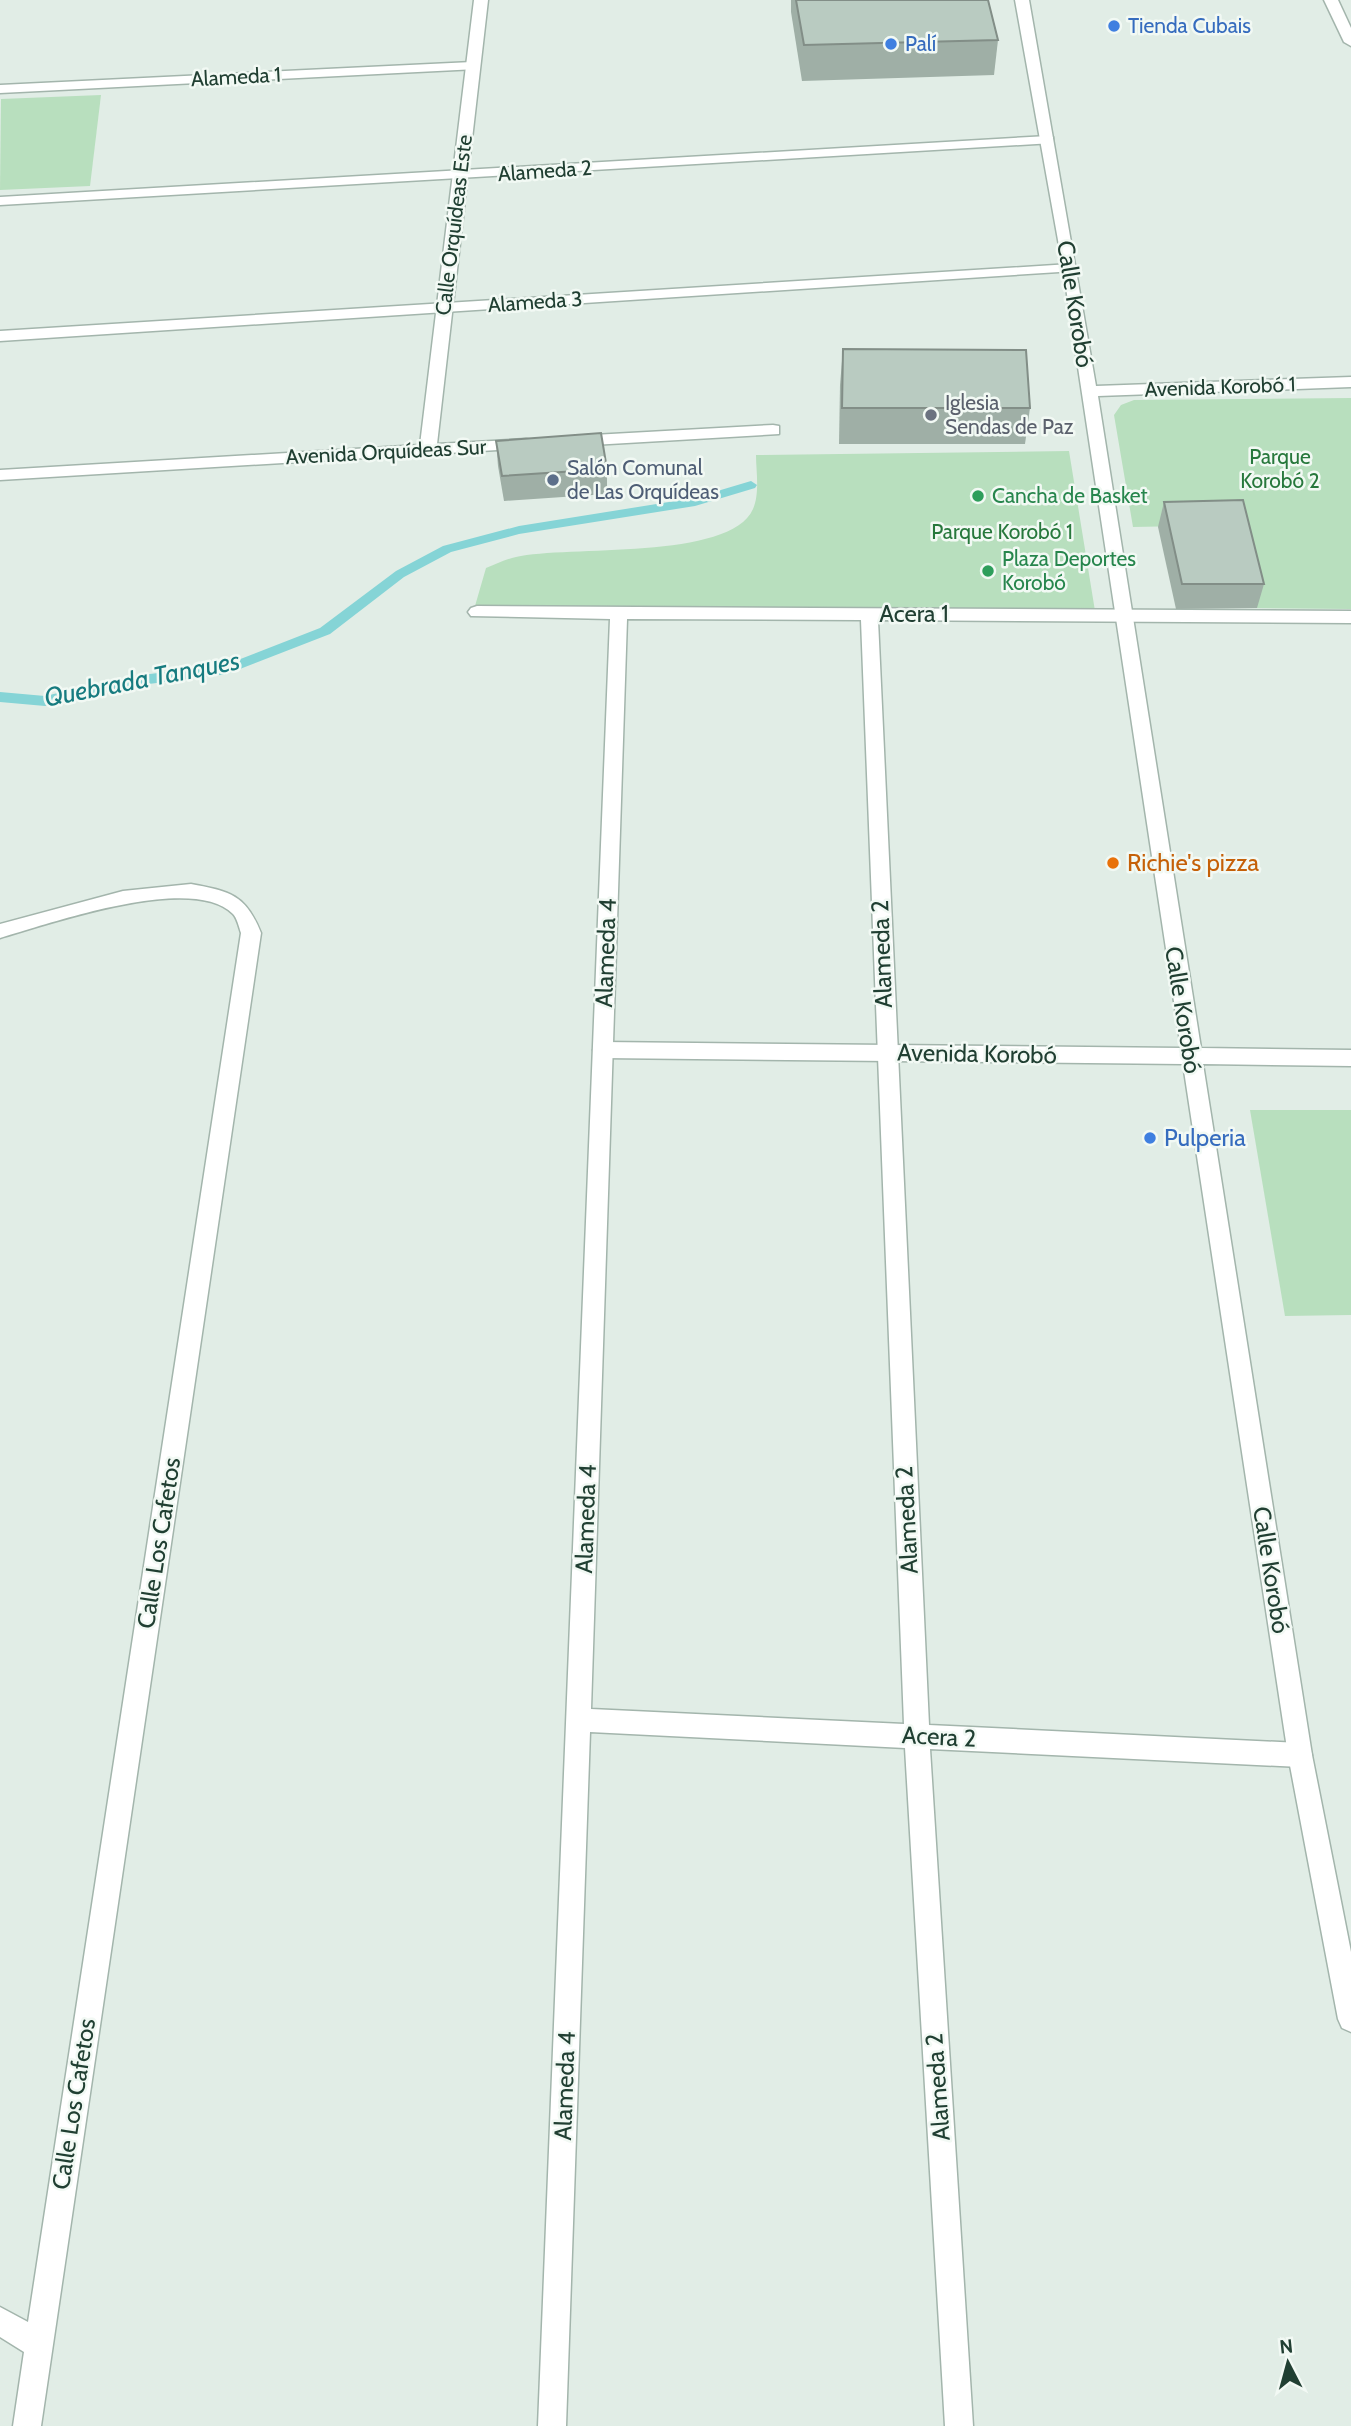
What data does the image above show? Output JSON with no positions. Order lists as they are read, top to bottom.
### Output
{
  "streets": {
    "street": [
      "Alameda 1",
      "Alameda 2",
      "Calle Orquídeas Este",
      "Alameda 3",
      "Calle Korobó",
      "Avenida Korobó 1",
      "Avenida Orquídeas Sur",
      "Acera 1",
      "Alameda 4",
      "Avenida Korobó",
      "Calle Los Cafetos",
      "Acera 2"
    ]
  },
  "crossings": [
    ["Alameda 1", "Calle Orquídeas Este"],
    ["Alameda 2", "Calle Orquídeas Este"],
    ["Alameda 2", "Calle Korobó"],
    ["Alameda 2", "Acera 1"],
    ["Alameda 2", "Avenida Korobó"],
    ["Alameda 2", "Acera 2"],
    ["Calle Orquídeas Este", "Alameda 3"],
    ["Calle Orquídeas Este", "Avenida Orquídeas Sur"],
    ["Alameda 3", "Calle Korobó"],
    ["Calle Korobó", "Avenida Korobó 1"],
    ["Calle Korobó", "Acera 1"],
    ["Calle Korobó", "Avenida Korobó"],
    ["Calle Korobó", "Acera 2"],
    ["Acera 1", "Alameda 4"],
    ["Alameda 4", "Avenida Korobó"],
    ["Alameda 4", "Acera 2"]
  ],
  "water": ["Quebrada Tanques"],
  "parks": ["Parque Korobó 2", "Parque Korobó 1"],
  "places": [
    "Tienda Cubais",
    "Palí",
    "Iglesia Sendas de Paz",
    "Salón Comunal de Las Orquídeas",
    "Cancha de Basket",
    "Plaza Deportes Korobó",
    "Richie's pizza",
    "Pulperia"
  ],
  "north": "top"
}
